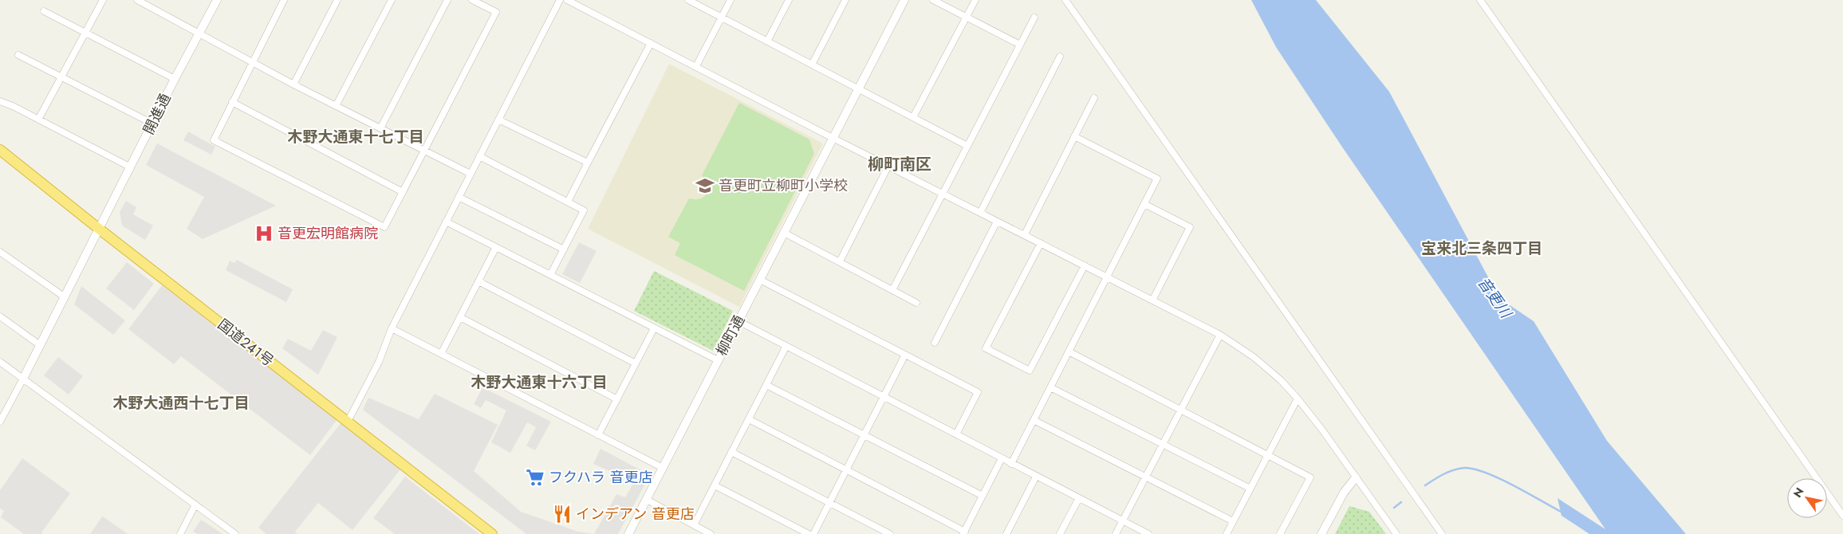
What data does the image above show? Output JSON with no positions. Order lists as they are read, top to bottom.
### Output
{
  "streets": {
    "highway": ["国道241号"],
    "street": ["開進通", "柳町通"]
  },
  "crossings": [
    ["開進通", "国道241号"]
  ],
  "districts": [
    "木野大通東十七丁目",
    "柳町南区",
    "宝来北三条四丁目",
    "木野大通東十六丁目",
    "木野大通西十七丁目"
  ],
  "water": ["音更川"],
  "places": {
    "school or university": ["音更町立柳町小学校"],
    "hospital": ["音更宏明館病院"],
    "supermarket": ["フクハラ 音更店"],
    "restaurant": ["インデアン 音更店"]
  },
  "north": "top left"
}
